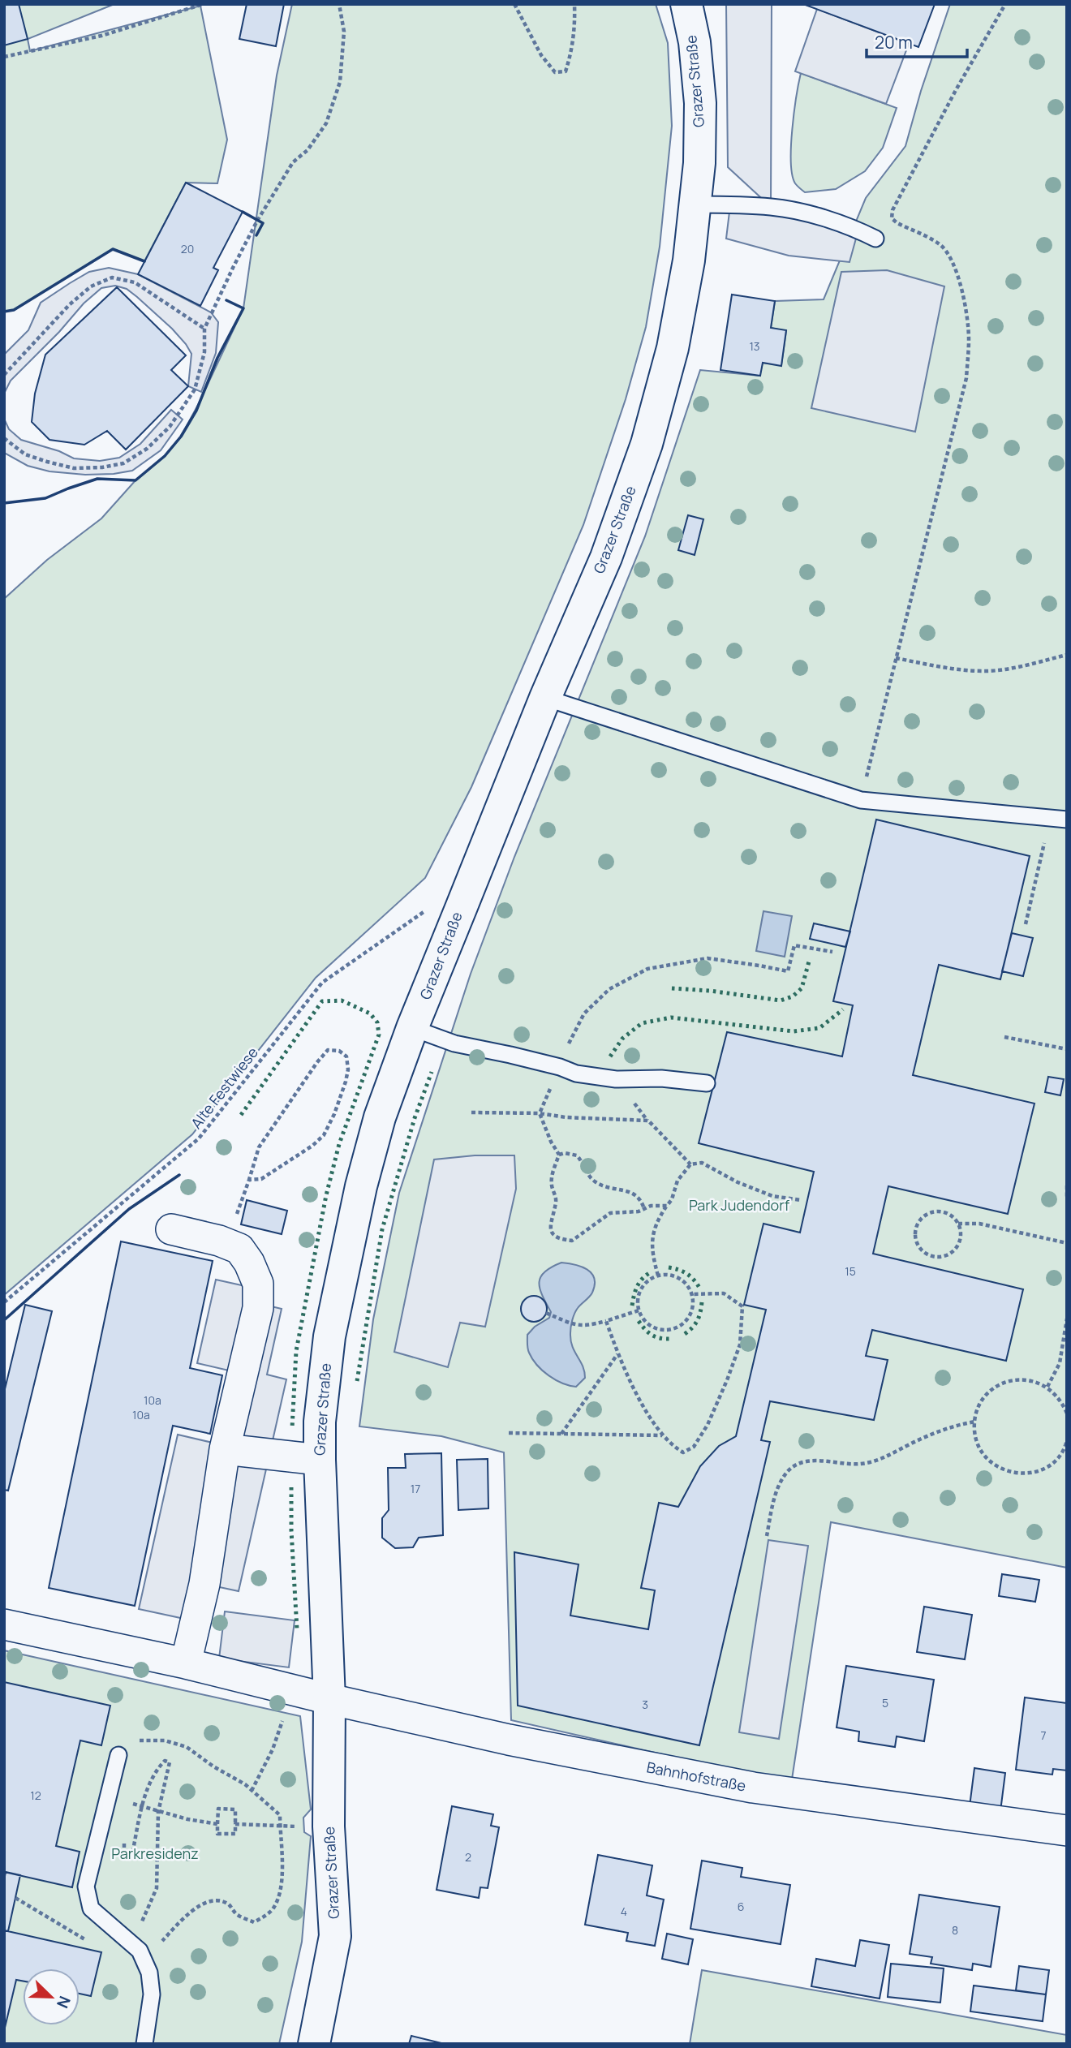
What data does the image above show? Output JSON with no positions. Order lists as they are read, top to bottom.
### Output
{
  "streets": {
    "main road": ["Grazer Straße"],
    "street": ["Bahnhofstraße"],
    "path": ["Alte Festwiese"]
  },
  "crossings": [
    ["Grazer Straße", "Alte Festwiese"],
    ["Grazer Straße", "Bahnhofstraße"]
  ],
  "parks": ["Park Judendorf", "Parkresidenz"],
  "house_numbers": [
    "20",
    "13",
    "15",
    "10a",
    "10a",
    "17",
    "5",
    "3",
    "7",
    "12",
    "2",
    "6",
    "4",
    "8"
  ],
  "scale_bar": "20 m",
  "north": "bottom right"
}
